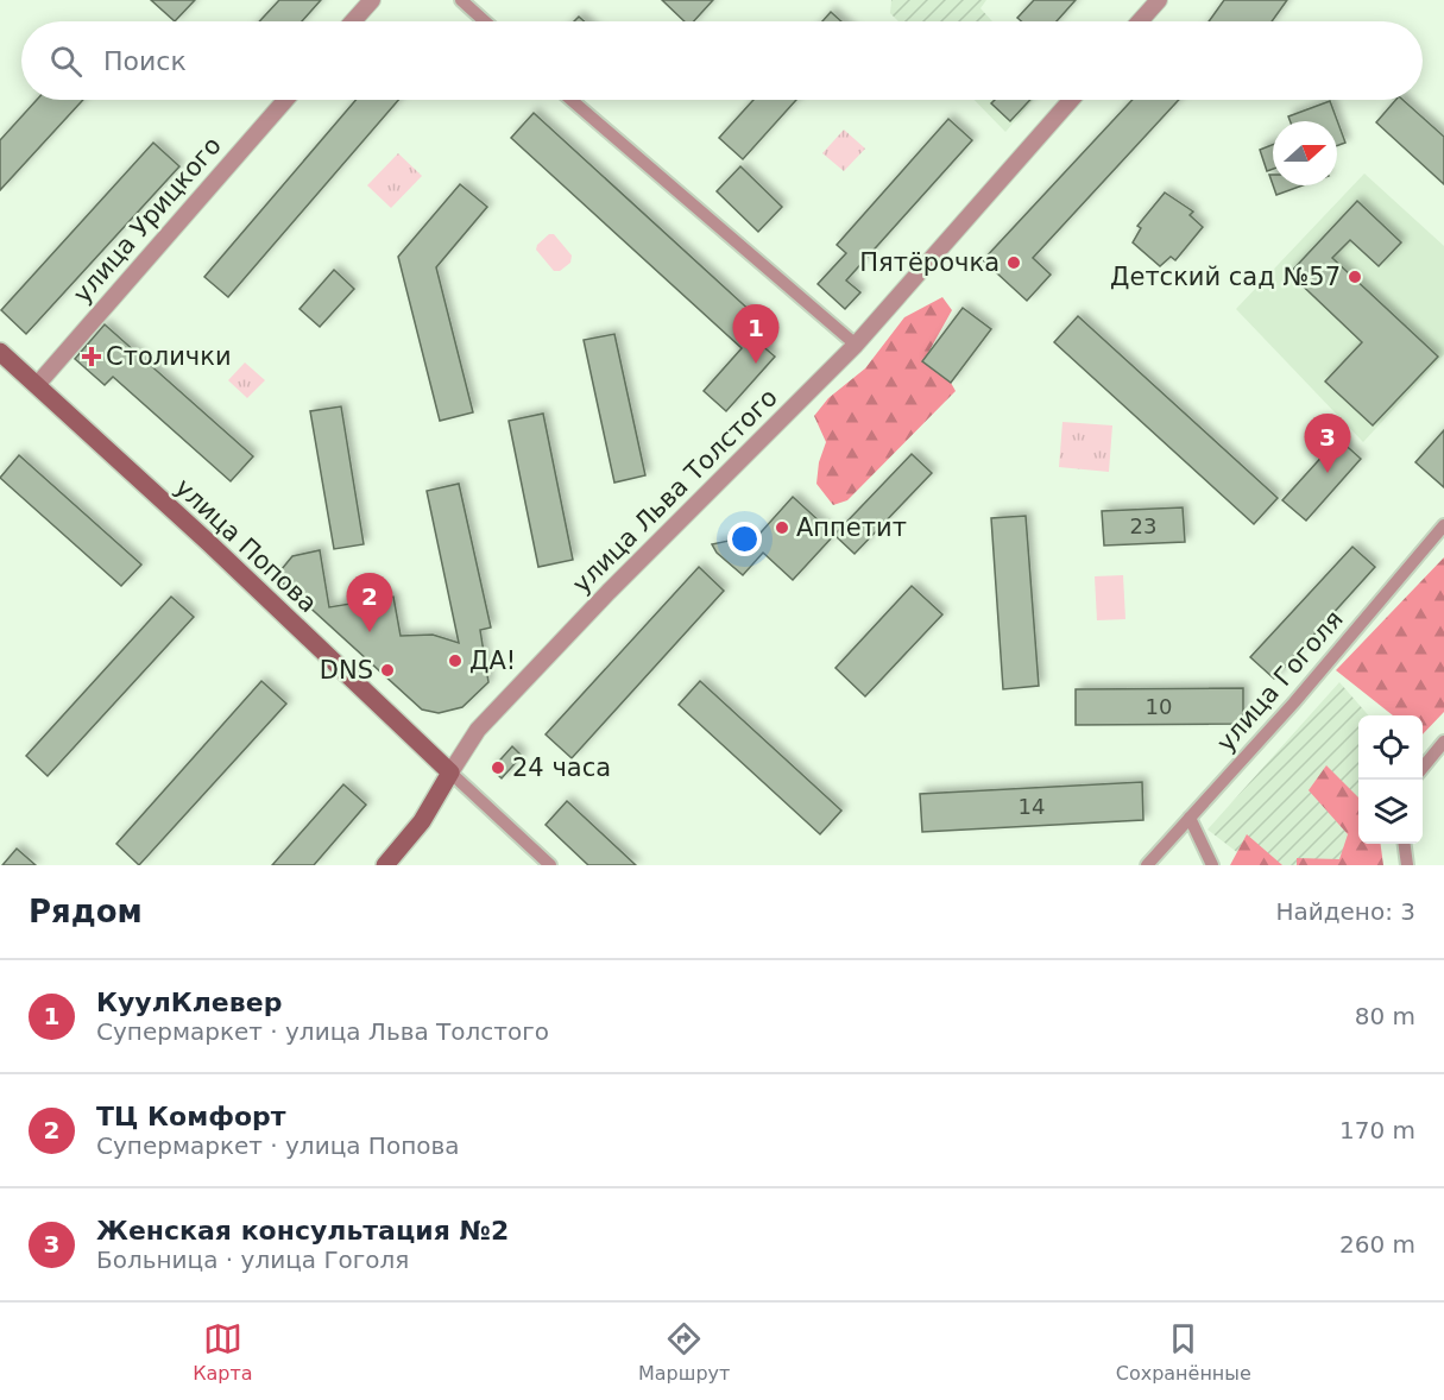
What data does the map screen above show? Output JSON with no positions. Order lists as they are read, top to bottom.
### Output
{
  "streets": {
    "main road": ["улица Попова"],
    "street": ["улица Урицкого", "улица Льва Толстого", "улица Гоголя"]
  },
  "crossings": [
    ["улица Урицкого", "улица Попова"],
    ["улица Льва Толстого", "улица Попова"]
  ],
  "places": {
    "other": [
      "Пятёрочка",
      "Детский сад №57",
      "Аппетит",
      "ДА!",
      "DNS",
      "24 часа"
    ],
    "health": ["Столички"]
  },
  "house_numbers": ["23", "10", "14"],
  "north": "right",
  "page": {
    "search": "Поиск",
    "pins": ["1", "3", "2"],
    "heading": ["Рядом", "Найдено: 3"],
    "list": [
      {
        "mark": "1",
        "name": "КуулКлевер",
        "note": "Супермаркет · улица Льва Толстого",
        "value": "80 m"
      },
      {
        "mark": "2",
        "name": "ТЦ Комфорт",
        "note": "Супермаркет · улица Попова",
        "value": "170 m"
      },
      {
        "mark": "3",
        "name": "Женская консультация №2",
        "note": "Больница · улица Гоголя",
        "value": "260 m"
      }
    ],
    "nav": ["Карта", "Маршрут", "Сохранённые"]
  }
}
